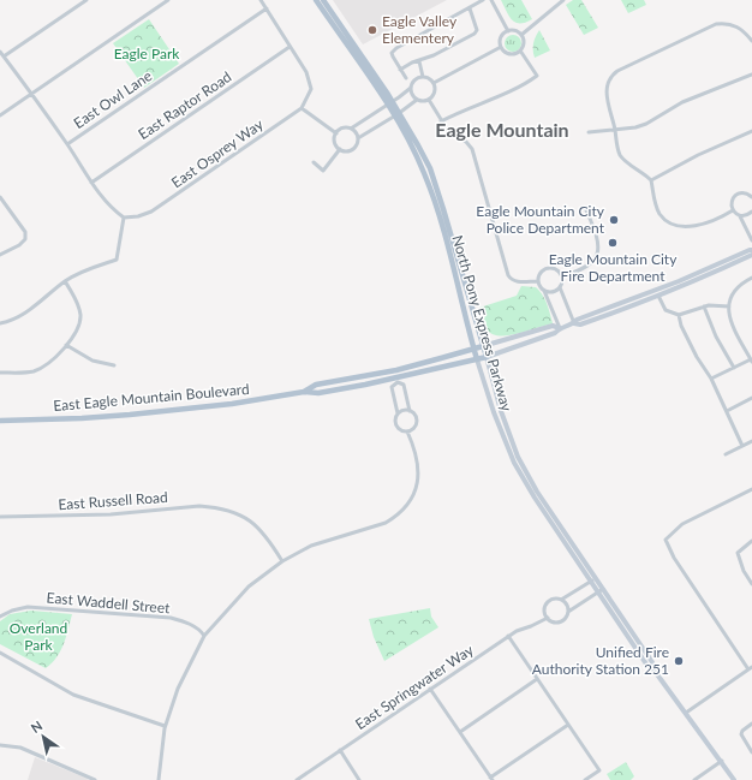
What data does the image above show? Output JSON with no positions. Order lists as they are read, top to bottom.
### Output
{
  "streets": {
    "main road": ["North Pony Express Parkway", "East Eagle Mountain Boulevard"],
    "street": [
      "East Owl Lane",
      "East Raptor Road",
      "East Osprey Way",
      "East Russell Road",
      "East Waddell Street",
      "East Springwater Way"
    ]
  },
  "crossings": [
    ["East Raptor Road", "East Osprey Way"],
    ["North Pony Express Parkway", "East Eagle Mountain Boulevard"]
  ],
  "districts": ["Eagle Mountain"],
  "parks": ["Eagle Park", "Overland Park"],
  "places": [
    "Eagle Valley Elementery",
    "Eagle Mountain City Police Department",
    "Eagle Mountain City Fire Department",
    "Unified Fire Authority Station 251"
  ],
  "north": "top left"
}
